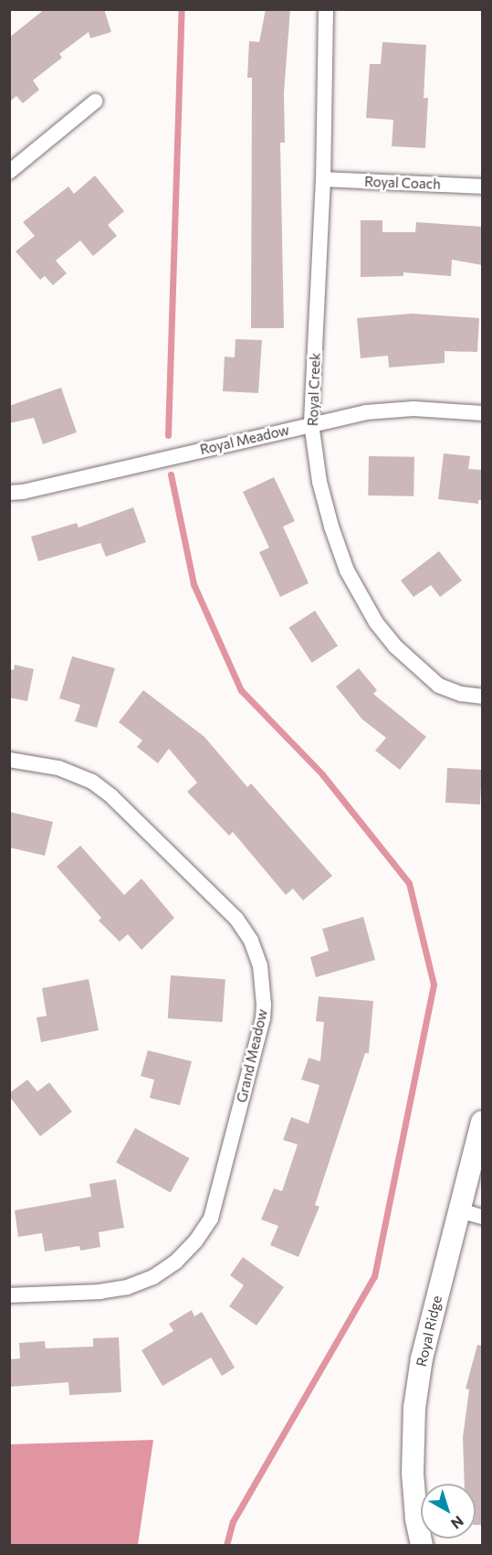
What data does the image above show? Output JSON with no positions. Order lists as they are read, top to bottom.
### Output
{
  "streets": {
    "street": [
      "Royal Coach",
      "Royal Creek",
      "Royal Meadow",
      "Grand Meadow",
      "Royal Ridge"
    ]
  },
  "crossings": [
    ["Royal Coach", "Royal Creek"],
    ["Royal Creek", "Royal Meadow"]
  ],
  "north": "bottom right"
}
